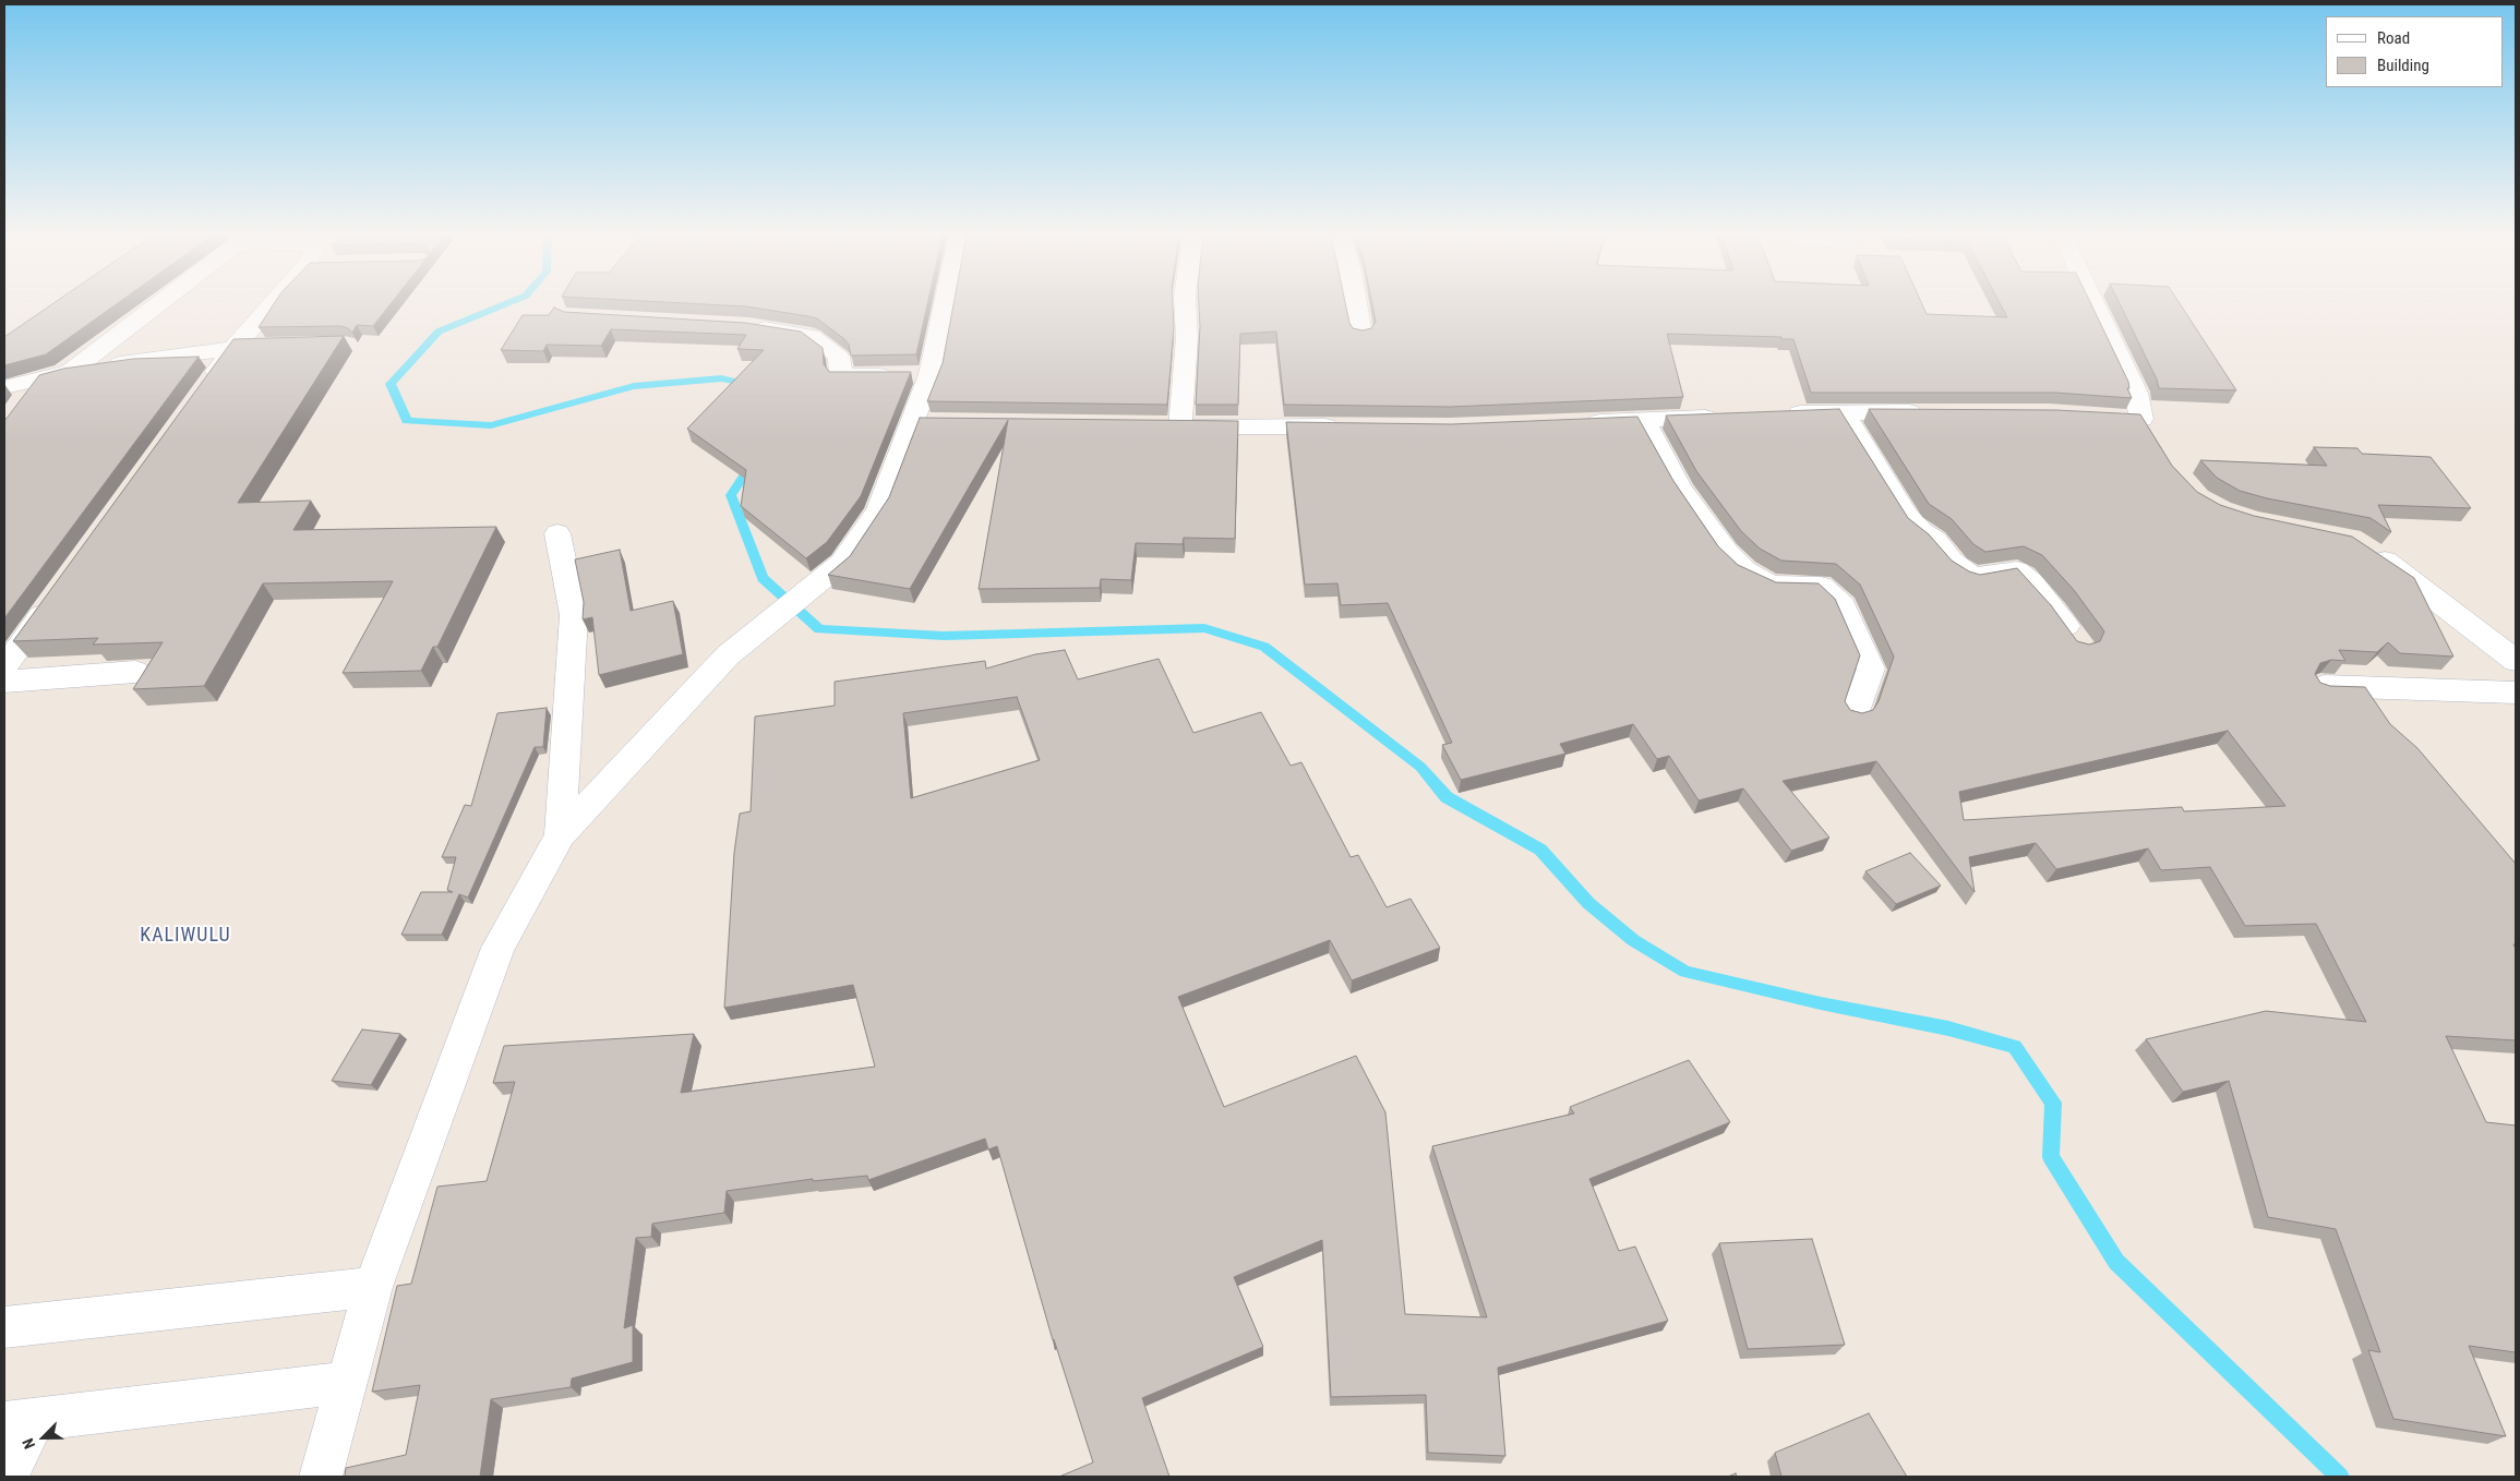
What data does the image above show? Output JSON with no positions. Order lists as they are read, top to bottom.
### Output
{
  "districts": ["KALIWULU"],
  "legend": ["Road", "Building"],
  "north": "bottom left"
}
